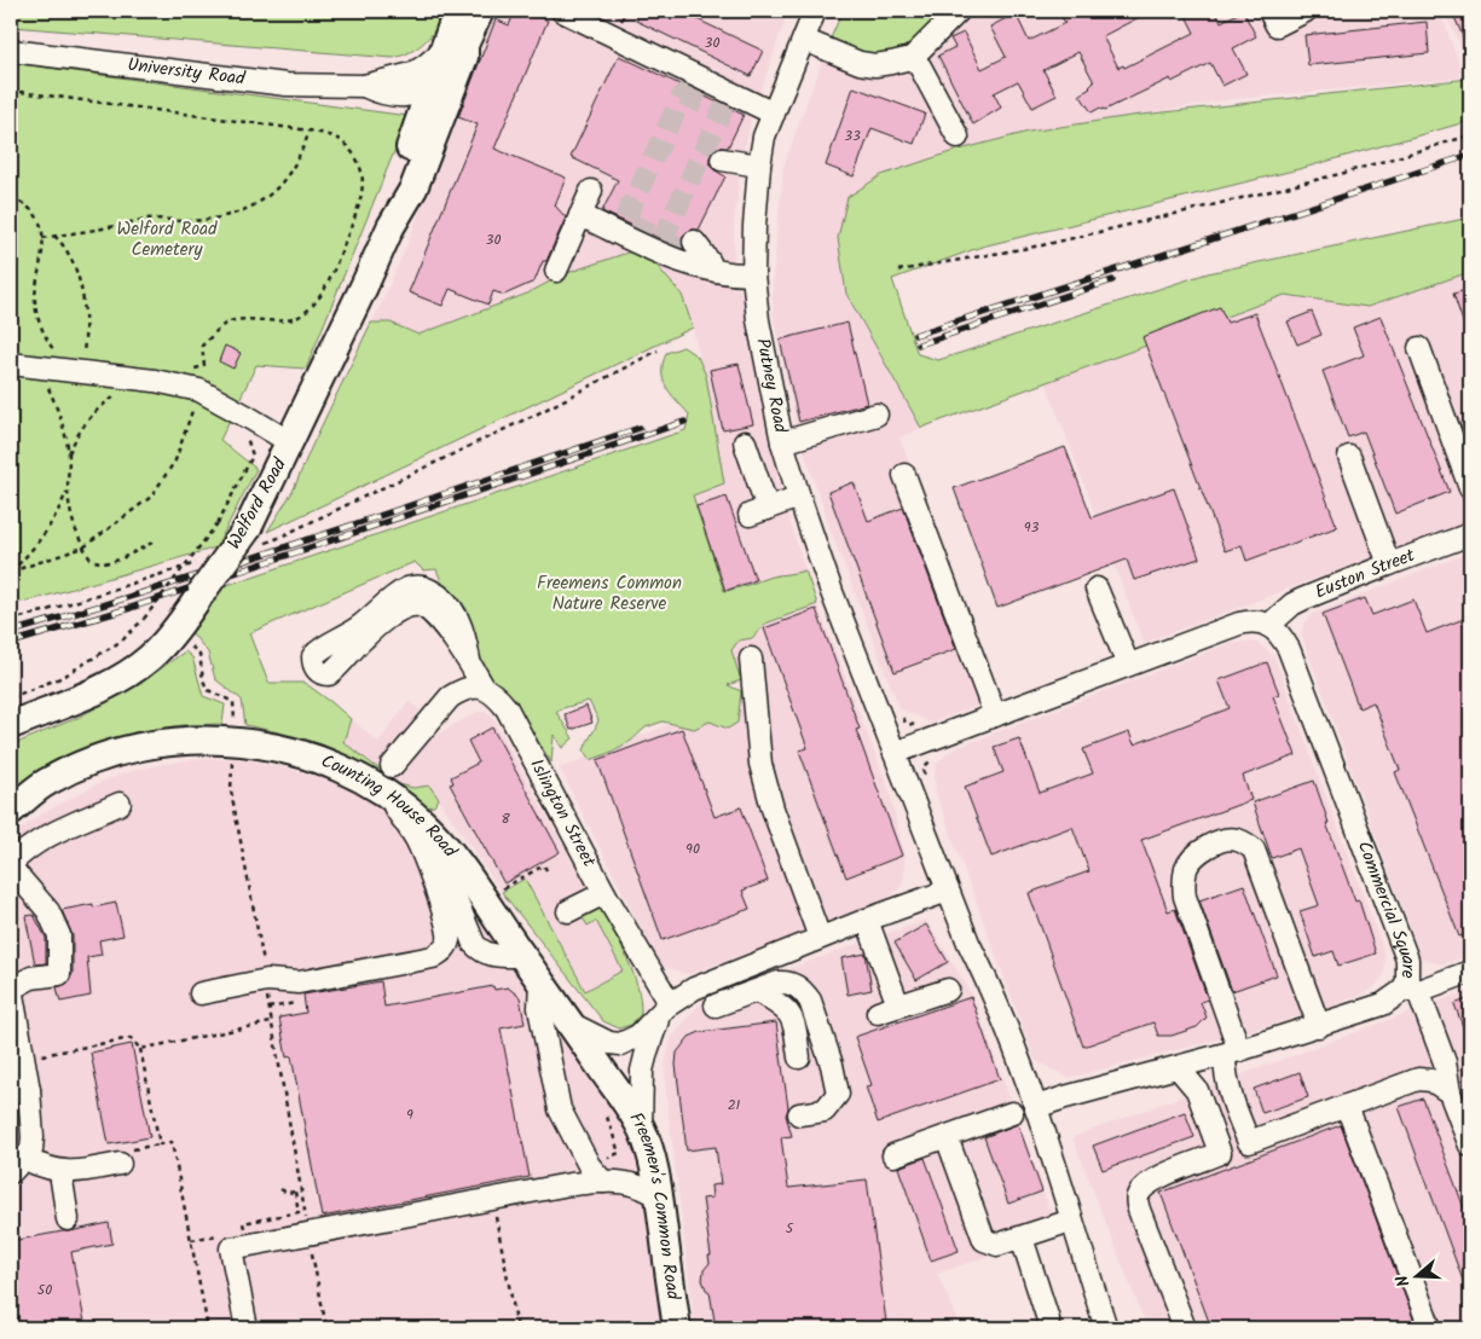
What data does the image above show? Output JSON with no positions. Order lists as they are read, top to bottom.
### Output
{
  "streets": {
    "main road": ["Welford Road", "Counting House Road", "Freemen's Common Road"],
    "street": [
      "University Road",
      "Putney Road",
      "Euston Street",
      "Islington Street",
      "Commercial Square"
    ]
  },
  "crossings": [
    ["University Road", "Welford Road"],
    ["Euston Street", "Commercial Square"],
    ["Counting House Road", "Freemen's Common Road"],
    ["Islington Street", "Freemen's Common Road"]
  ],
  "parks": ["Welford Road Cemetery", "Freemens Common Nature Reserve"],
  "house_numbers": [
    "30",
    "33",
    "30",
    "93",
    "8",
    "90",
    "21",
    "9",
    "5",
    "50"
  ],
  "north": "left"
}
